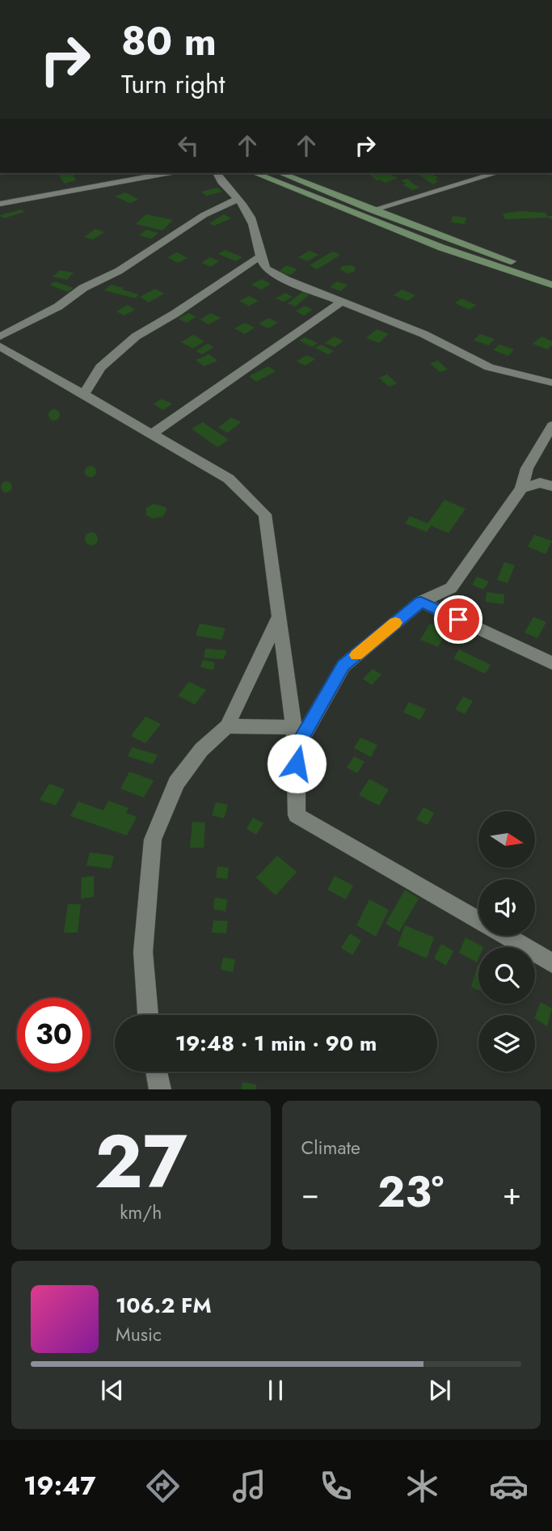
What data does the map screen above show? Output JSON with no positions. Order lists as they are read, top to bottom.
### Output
{
  "north": "right",
  "page": {
    "turn": ["80 m", "Turn right"],
    "limit": "30",
    "trip": "19:48 · 1 min · 90 m",
    "tile": [
      ["27", "km/h"],
      "Climate"
    ],
    "heat": ["−", "23°", "+"],
    "song": ["106.2 FM", "Music"],
    "tabs": "19:47"
  }
}
